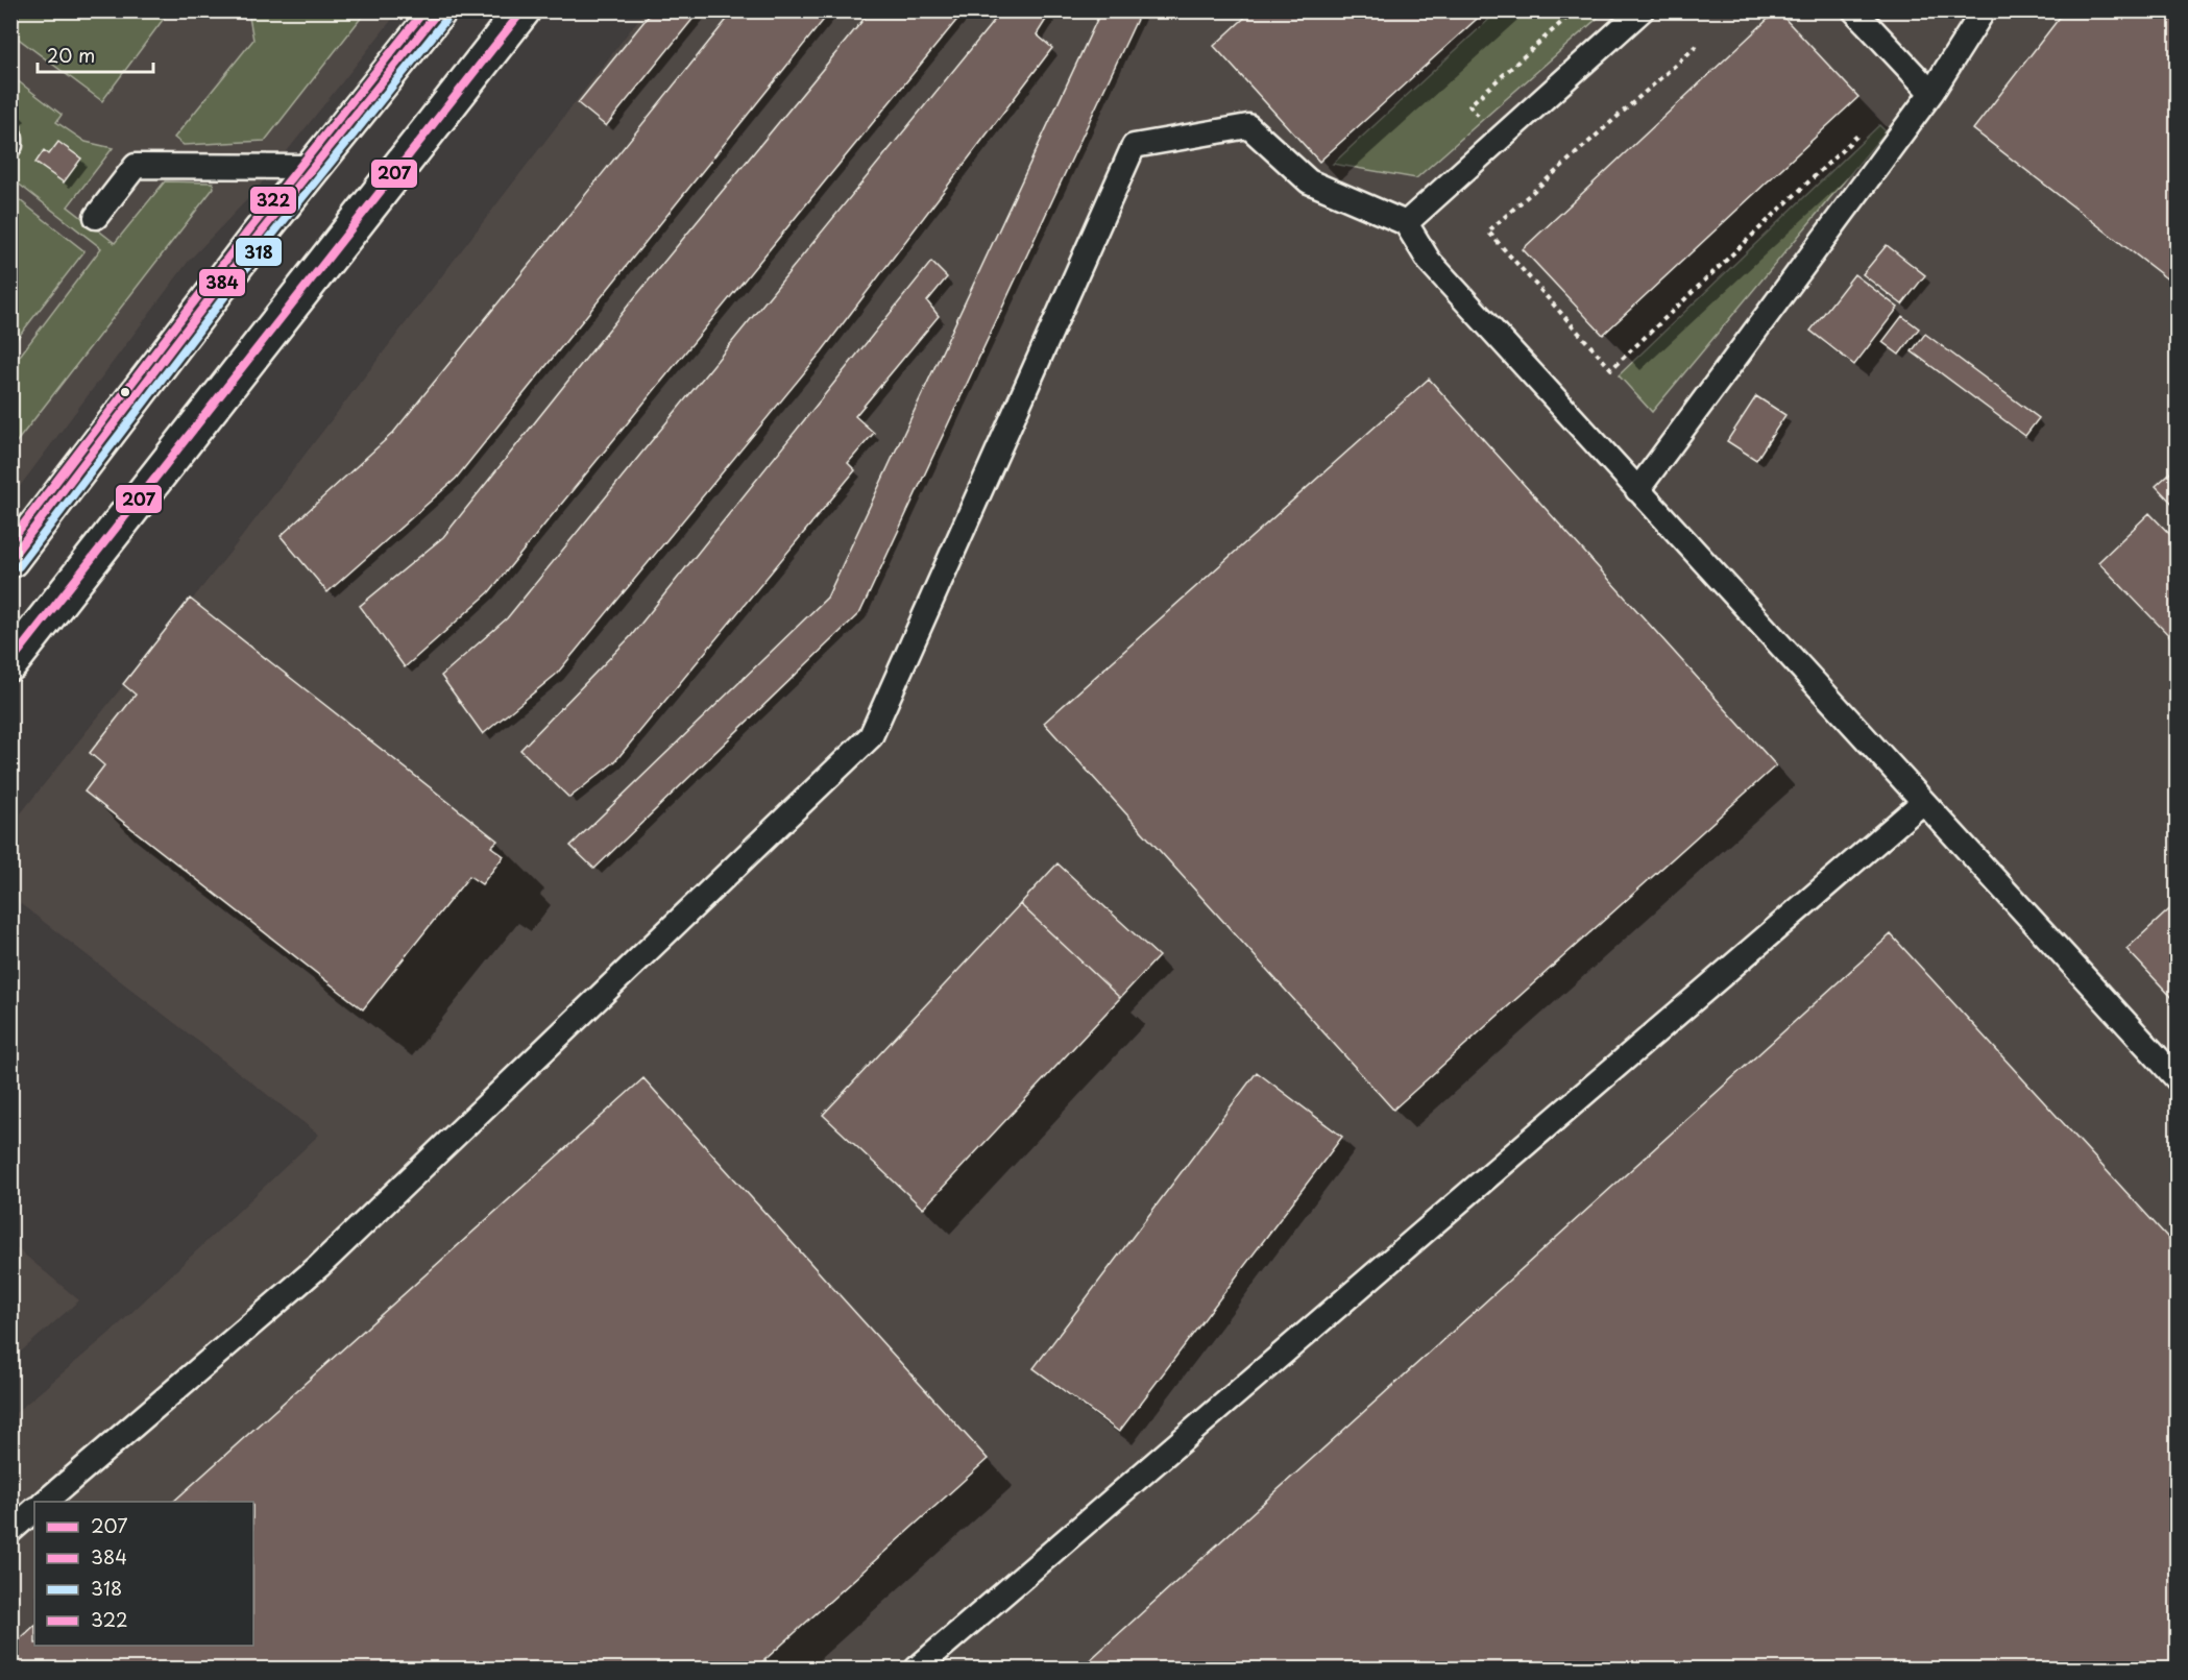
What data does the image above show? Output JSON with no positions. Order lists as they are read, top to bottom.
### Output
{
  "lines": [
    "transit line 207",
    "transit line 384",
    "transit line 322",
    "transit line 318"
  ],
  "legend": [
    "207",
    "384",
    "318",
    "322"
  ],
  "scale_bar": "20 m"
}
